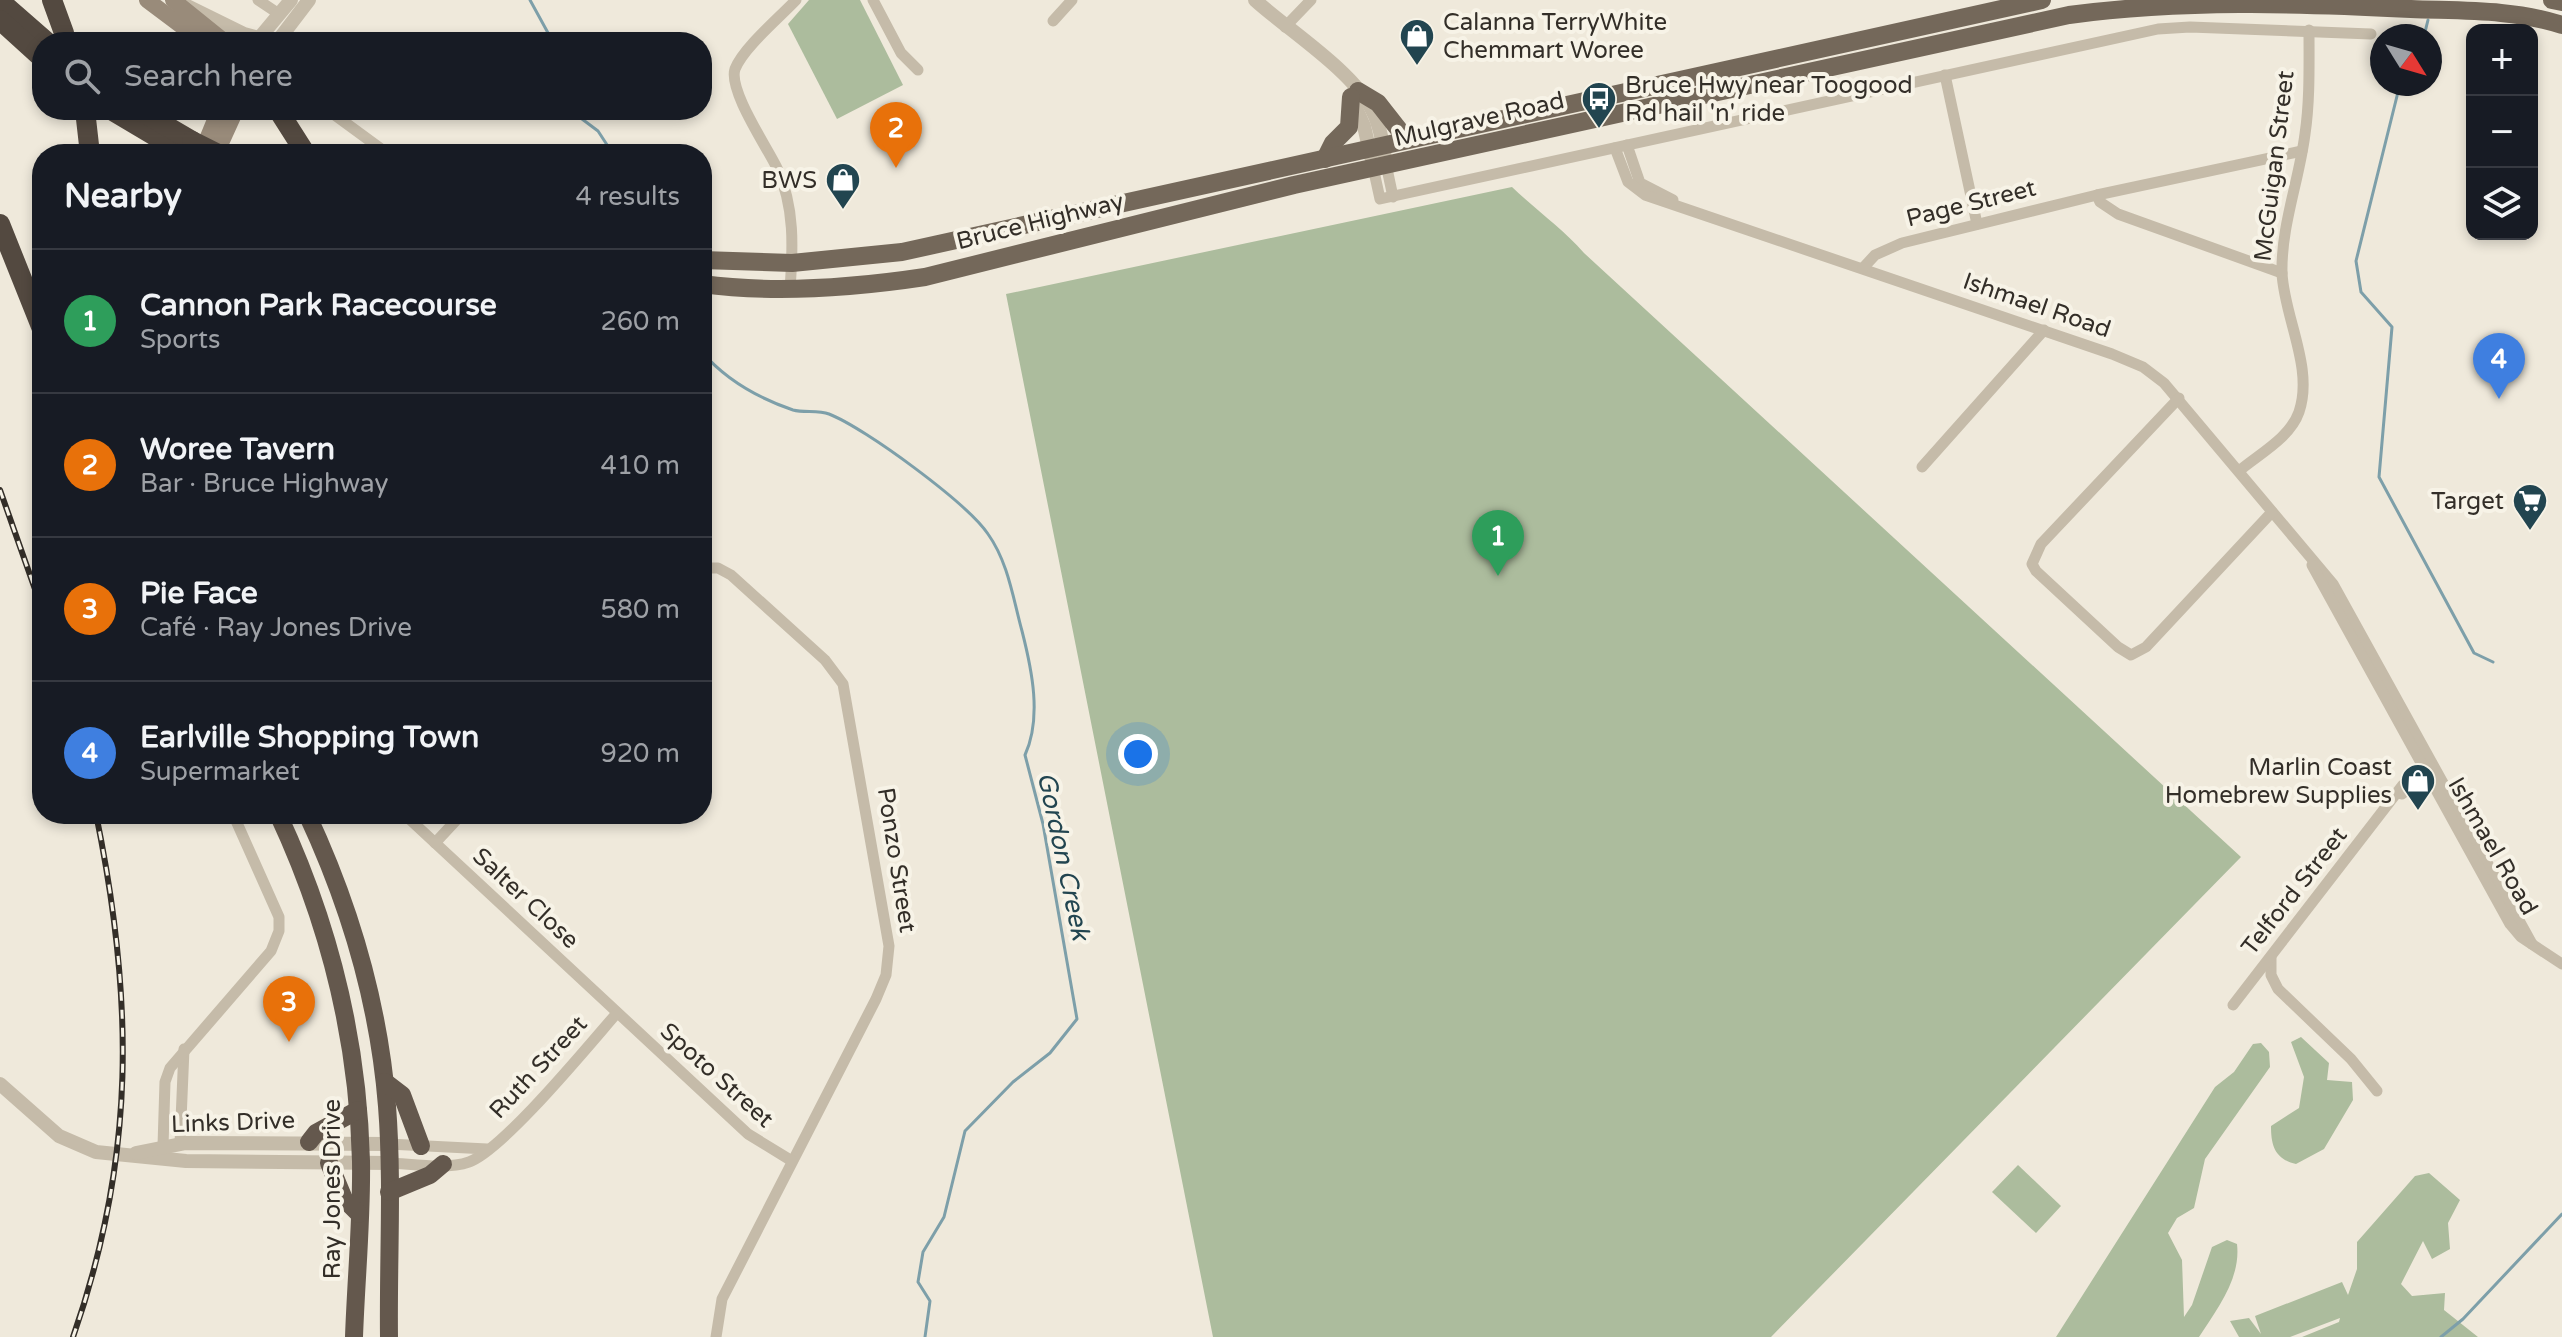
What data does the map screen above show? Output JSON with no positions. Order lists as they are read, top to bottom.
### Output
{
  "streets": {
    "highway": ["Ray Jones Drive"],
    "main road": ["Mulgrave Road", "Bruce Highway"],
    "street": [
      "McGuigan Street",
      "Page Street",
      "Ishmael Road",
      "Ponzo Street",
      "Telford Street",
      "Salter Close",
      "Ruth Street",
      "Spoto Street",
      "Links Drive"
    ]
  },
  "crossings": [
    ["Mulgrave Road", "McGuigan Street"],
    ["Mulgrave Road", "Bruce Highway"],
    ["Mulgrave Road", "Ishmael Road"],
    ["McGuigan Street", "Page Street"],
    ["McGuigan Street", "Ishmael Road"],
    ["Page Street", "Ishmael Road"],
    ["Ishmael Road", "Telford Street"],
    ["Ponzo Street", "Spoto Street"],
    ["Salter Close", "Ruth Street"],
    ["Salter Close", "Spoto Street"],
    ["Ruth Street", "Spoto Street"],
    ["Ruth Street", "Links Drive"],
    ["Links Drive", "Ray Jones Drive"]
  ],
  "water": ["Gordon Creek"],
  "places": {
    "shop": ["Calanna TerryWhite Chemmart Woree", "BWS", "Marlin Coast Homebrew Supplies"],
    "bus stop": ["Bruce Hwy near Toogood Rd hail 'n' ride"],
    "supermarket": ["Target"]
  },
  "north": "bottom right",
  "page": {
    "map_buttons": ["+", "−"],
    "search": "Search here",
    "pins": [
      "2",
      "4",
      "1",
      "3"
    ],
    "heading": ["Nearby", "4 results"],
    "list": [
      {
        "mark": "1",
        "name": "Cannon Park Racecourse",
        "note": "Sports",
        "value": "260 m"
      },
      {
        "mark": "2",
        "name": "Woree Tavern",
        "note": "Bar · Bruce Highway",
        "value": "410 m"
      },
      {
        "mark": "3",
        "name": "Pie Face",
        "note": "Café · Ray Jones Drive",
        "value": "580 m"
      },
      {
        "mark": "4",
        "name": "Earlville Shopping Town",
        "note": "Supermarket",
        "value": "920 m"
      }
    ]
  }
}
